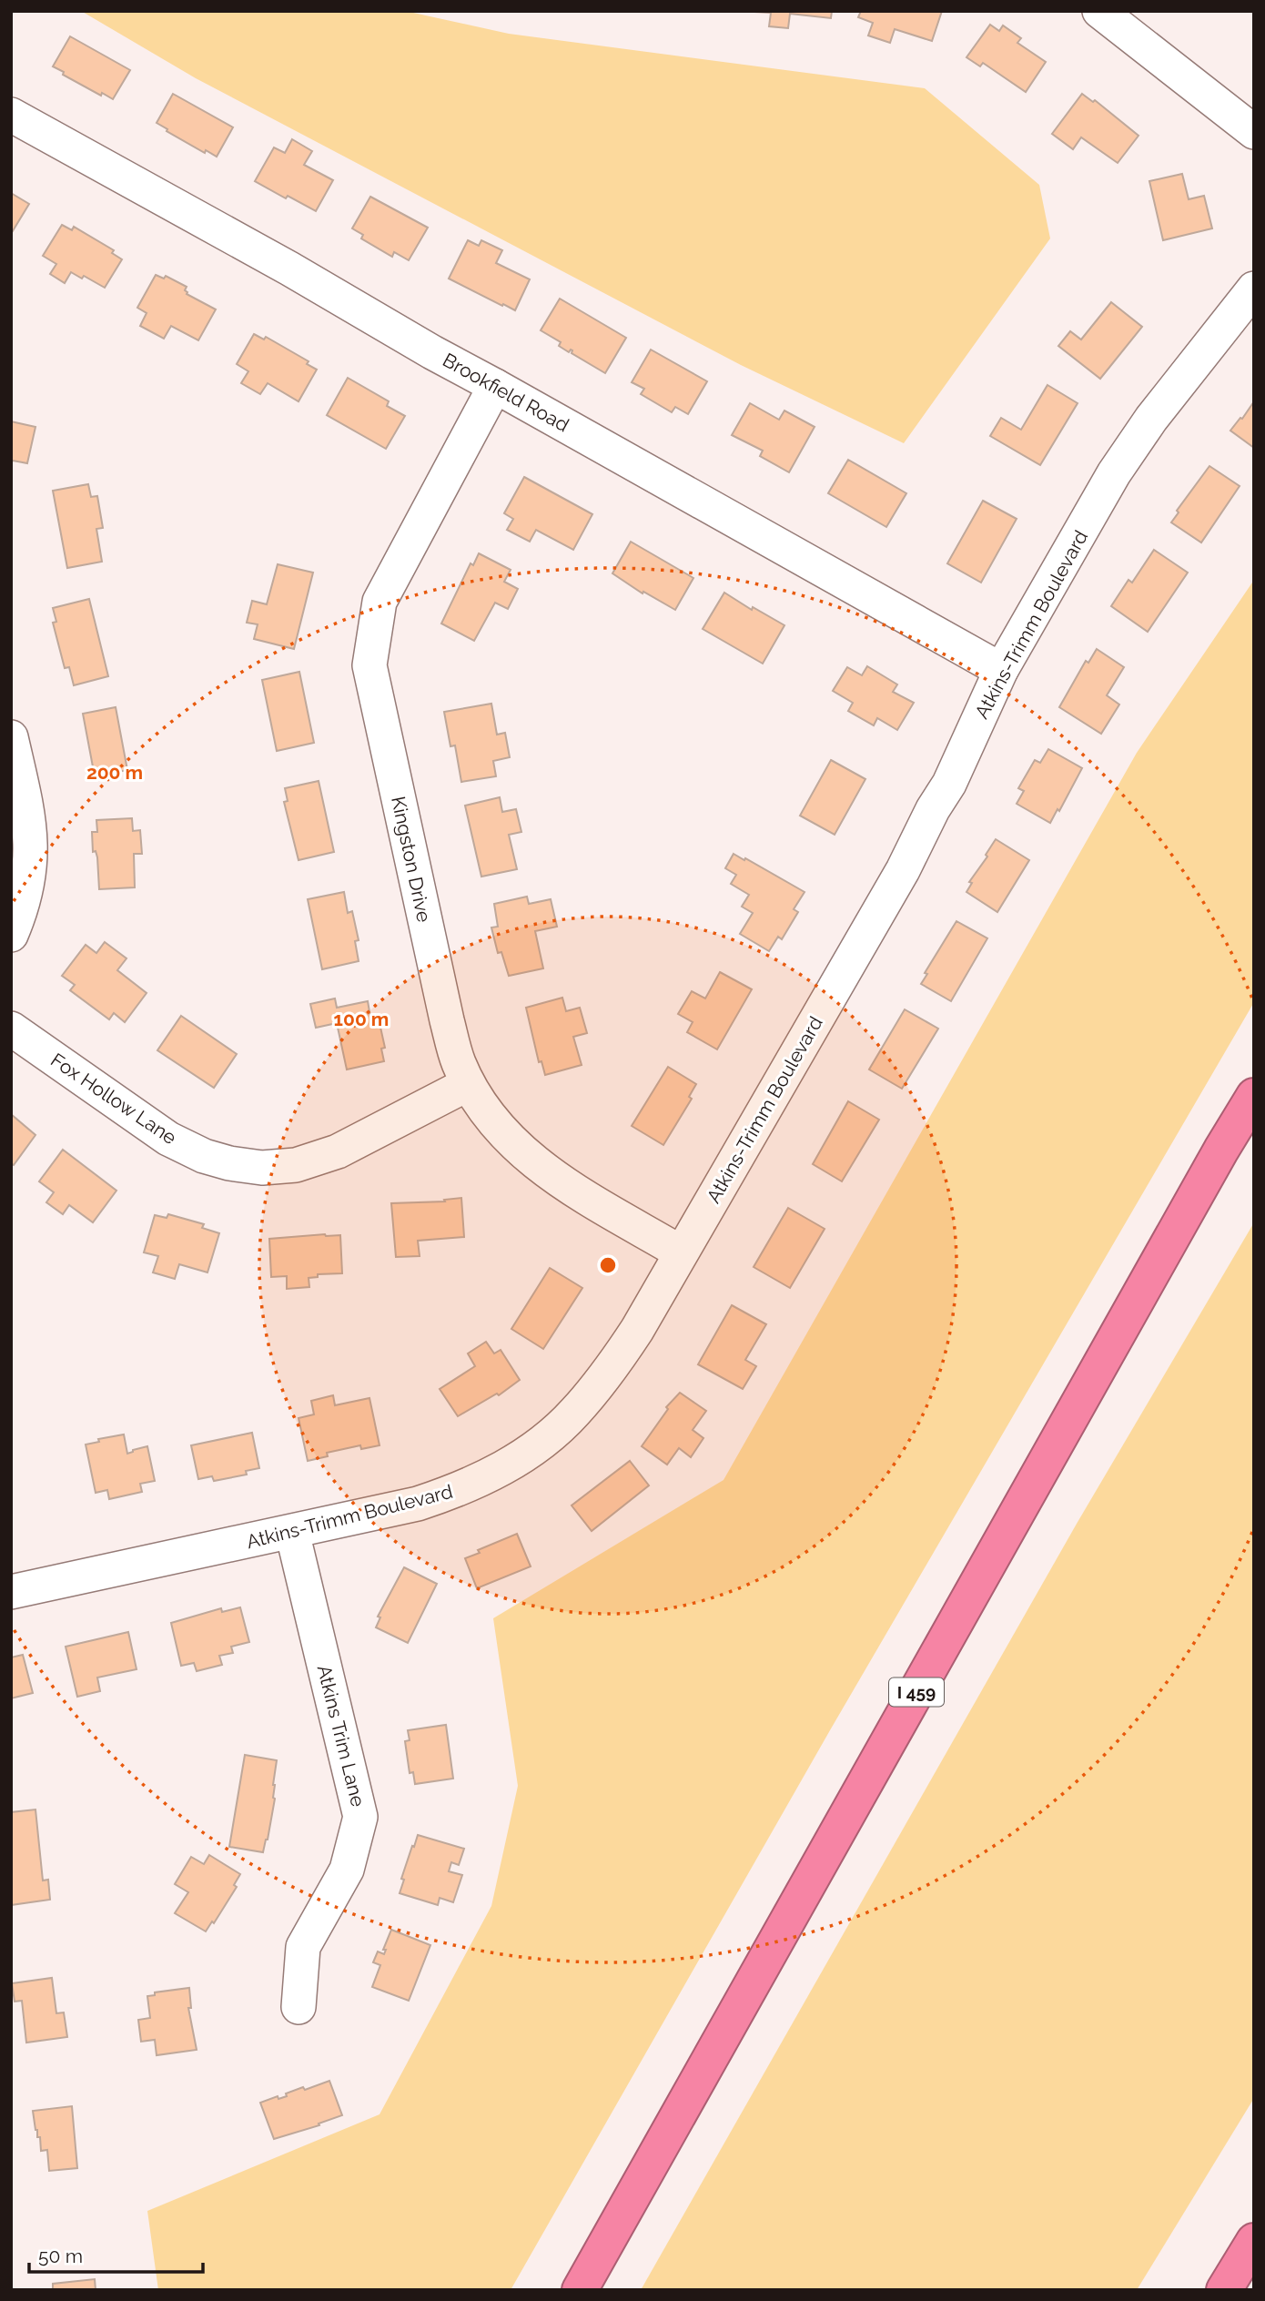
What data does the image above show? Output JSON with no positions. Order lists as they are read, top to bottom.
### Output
{
  "streets": {
    "highway": ["I 459"],
    "street": [
      "Brookfield Road",
      "Atkins-Trimm Boulevard",
      "Kingston Drive",
      "Fox Hollow Lane",
      "Atkins Trim Lane"
    ]
  },
  "crossings": [
    ["Brookfield Road", "Atkins-Trimm Boulevard"],
    ["Brookfield Road", "Kingston Drive"],
    ["Atkins-Trimm Boulevard", "Kingston Drive"],
    ["Atkins-Trimm Boulevard", "Atkins Trim Lane"],
    ["Kingston Drive", "Fox Hollow Lane"]
  ],
  "scale_bar": "50 m",
  "rings": ["200 m", "100 m"]
}
